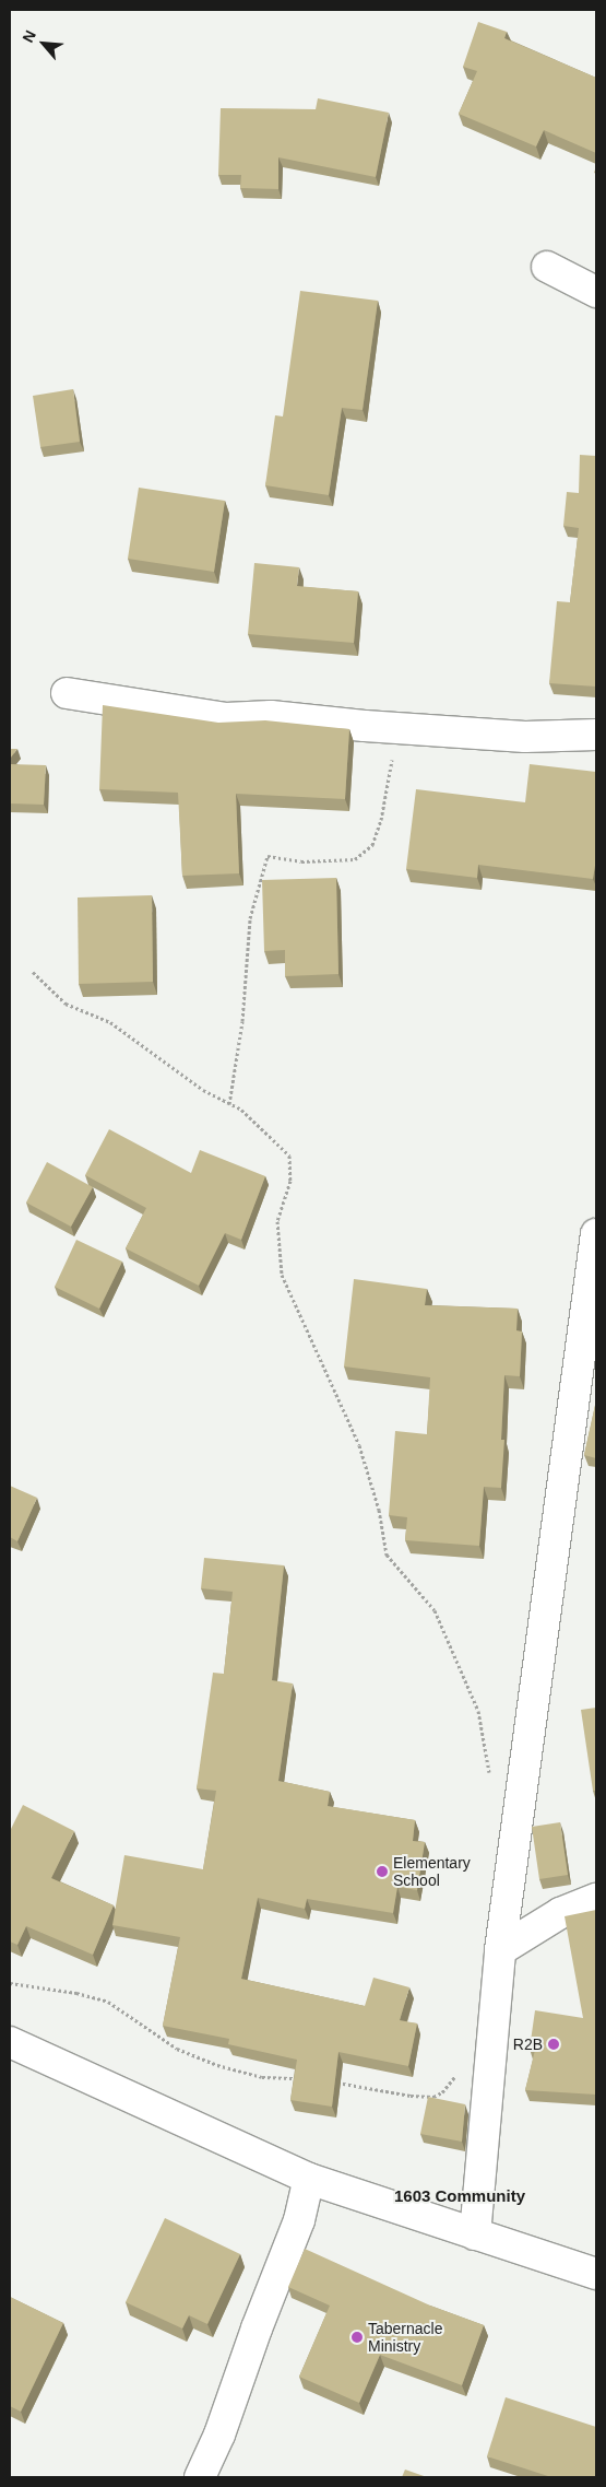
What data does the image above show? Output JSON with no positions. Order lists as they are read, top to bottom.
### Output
{
  "districts": ["1603 Community"],
  "places": ["Elementary School", "R2B", "Tabernacle Ministry"],
  "north": "top left"
}
